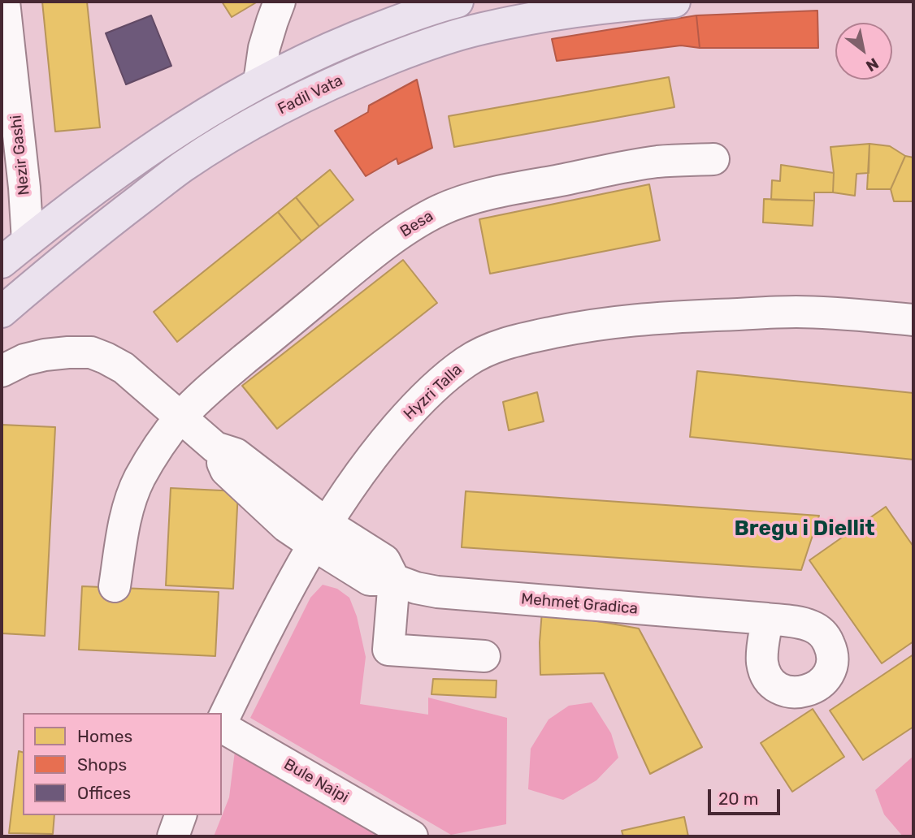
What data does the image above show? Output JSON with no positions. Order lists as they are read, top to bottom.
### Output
{
  "streets": {
    "main road": ["Fadil Vata"],
    "street": [
      "Nezir Gashi",
      "Besa",
      "Hyzri Talla",
      "Mehmet Gradica",
      "Bule Naipi"
    ]
  },
  "districts": ["Bregu i Diellit"],
  "legend": ["Homes", "Shops", "Offices"],
  "scale_bar": "20 m",
  "north": "bottom right"
}
